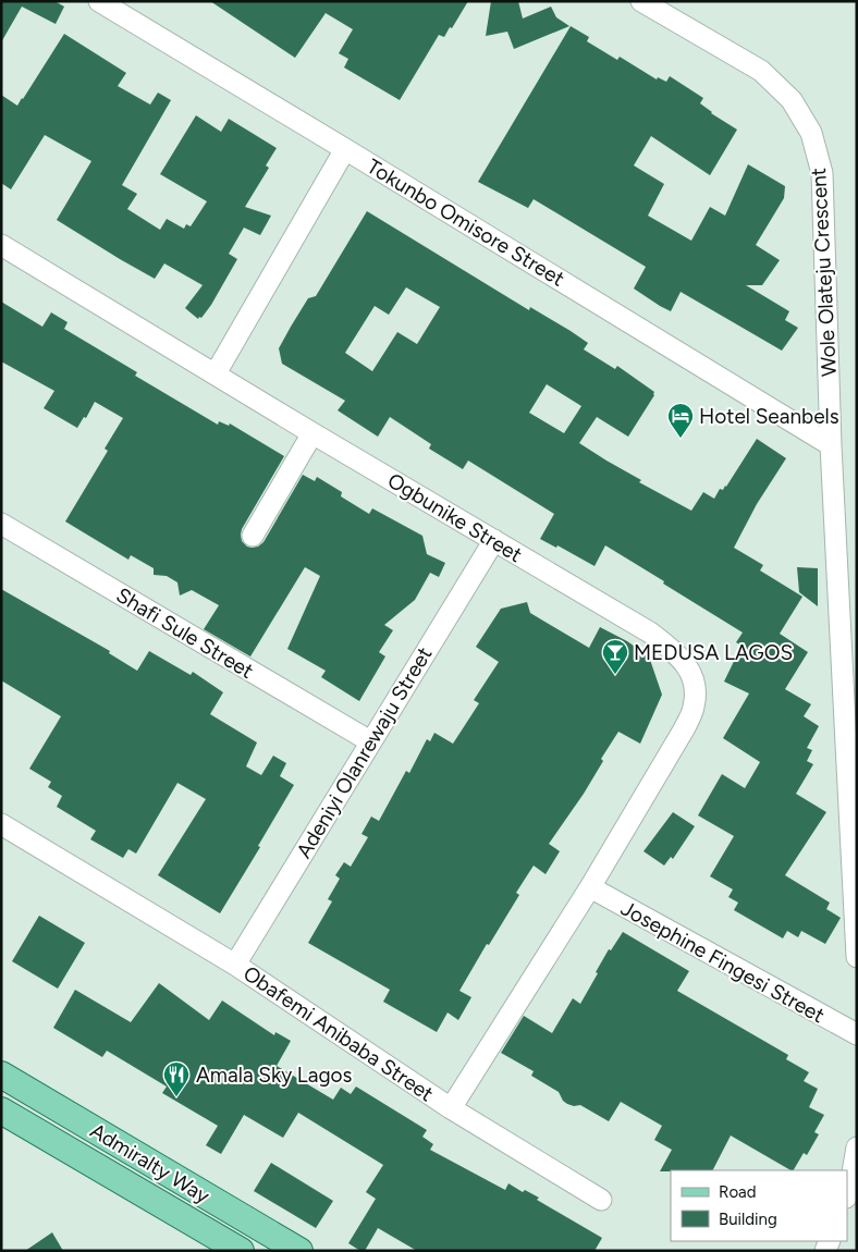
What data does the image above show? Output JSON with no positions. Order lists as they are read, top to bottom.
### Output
{
  "streets": {
    "main road": ["Admiralty Way"],
    "street": [
      "Tokunbo Omisore Street",
      "Wole Olateju Crescent",
      "Ogbunike Street",
      "Shafi Sule Street",
      "Adeniyi Olanrewaju Street",
      "Josephine Fingesi Street",
      "Obafemi Anibaba Street"
    ]
  },
  "crossings": [
    ["Tokunbo Omisore Street", "Wole Olateju Crescent"],
    ["Ogbunike Street", "Adeniyi Olanrewaju Street"],
    ["Ogbunike Street", "Josephine Fingesi Street"],
    ["Ogbunike Street", "Obafemi Anibaba Street"],
    ["Shafi Sule Street", "Adeniyi Olanrewaju Street"],
    ["Adeniyi Olanrewaju Street", "Obafemi Anibaba Street"],
    ["Josephine Fingesi Street", "Obafemi Anibaba Street"]
  ],
  "places": {
    "hotel": ["Hotel Seanbels"],
    "bar": ["MEDUSA LAGOS"],
    "restaurant": ["Amala Sky Lagos"]
  },
  "legend": ["Road", "Building"]
}
